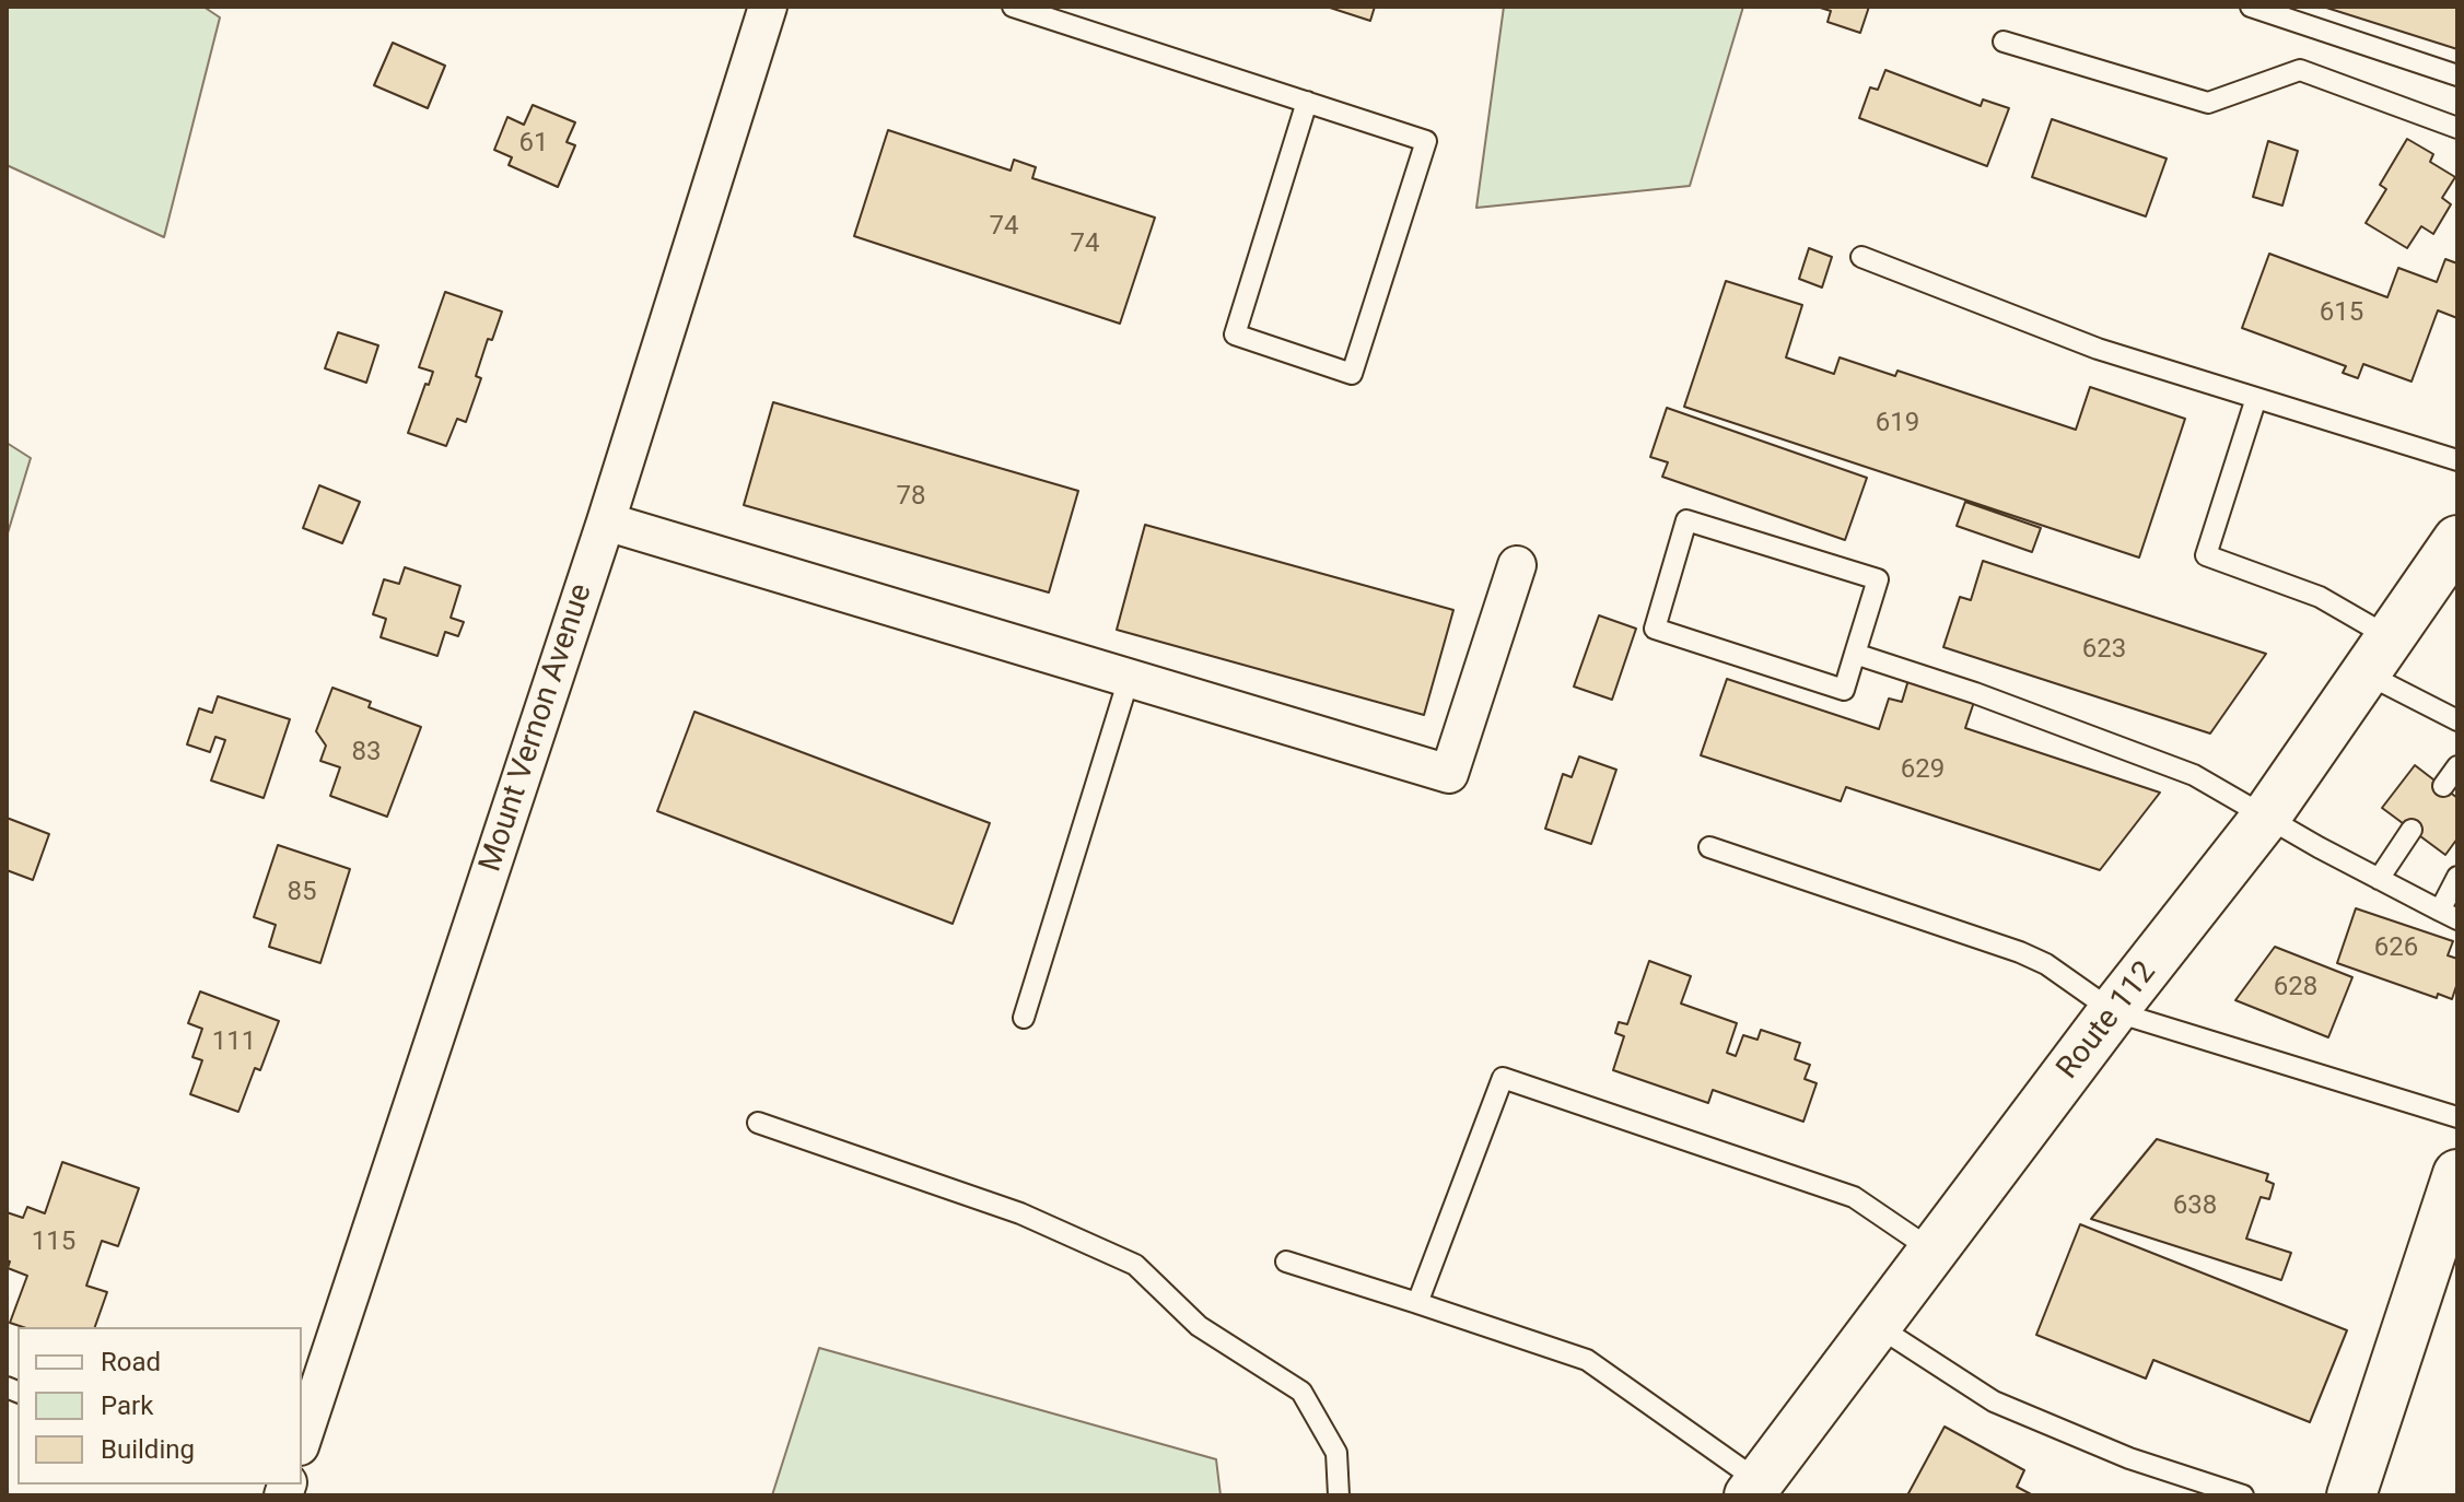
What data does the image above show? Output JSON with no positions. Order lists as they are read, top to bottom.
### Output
{
  "streets": {
    "main road": ["Route 112"],
    "street": ["Mount Vernon Avenue"]
  },
  "house_numbers": [
    "61",
    "74",
    "74",
    "615",
    "619",
    "78",
    "623",
    "83",
    "629",
    "85",
    "626",
    "628",
    "111",
    "638",
    "115"
  ],
  "legend": ["Road", "Park", "Building"]
}
